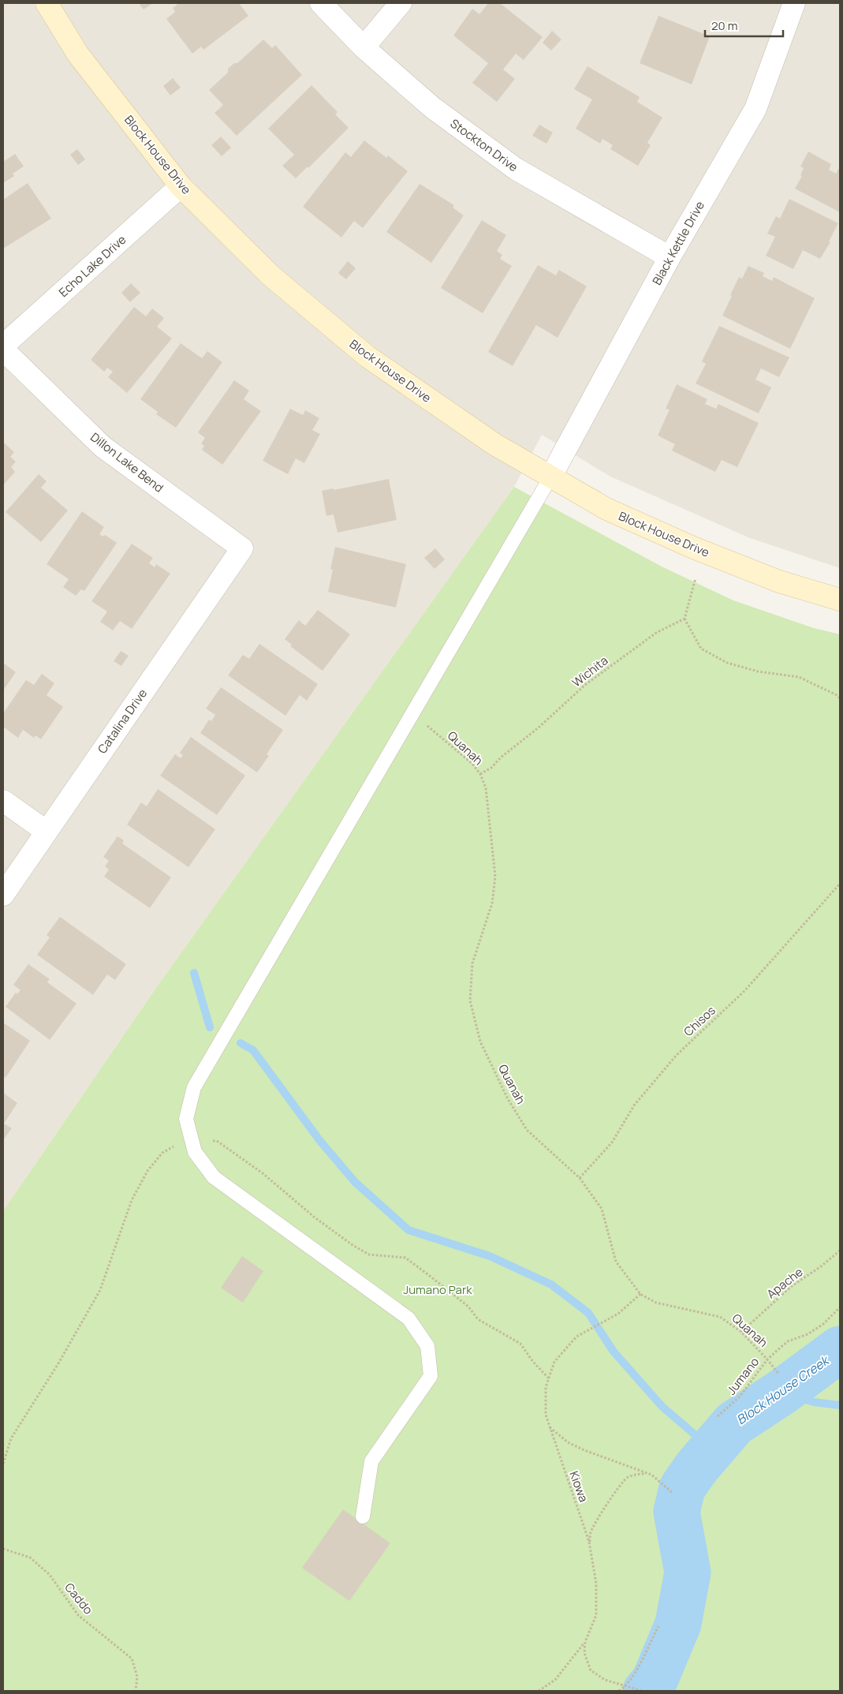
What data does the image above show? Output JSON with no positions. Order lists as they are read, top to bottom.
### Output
{
  "streets": {
    "street": [
      "Stockton Drive",
      "Block House Drive",
      "Black Kettle Drive",
      "Echo Lake Drive",
      "Dillon Lake Bend",
      "Catalina Drive"
    ],
    "path": [
      "Wichita",
      "Quanah",
      "Chisos",
      "Apache",
      "Jumano",
      "Kiowa",
      "Caddo"
    ]
  },
  "crossings": [
    ["Stockton Drive", "Black Kettle Drive"],
    ["Block House Drive", "Black Kettle Drive"],
    ["Block House Drive", "Echo Lake Drive"],
    ["Dillon Lake Bend", "Catalina Drive"],
    ["Wichita", "Quanah"],
    ["Quanah", "Chisos"],
    ["Quanah", "Apache"],
    ["Quanah", "Jumano"],
    ["Quanah", "Kiowa"]
  ],
  "water": ["Block House Creek"],
  "parks": ["Jumano Park"],
  "scale_bar": "20 m"
}
